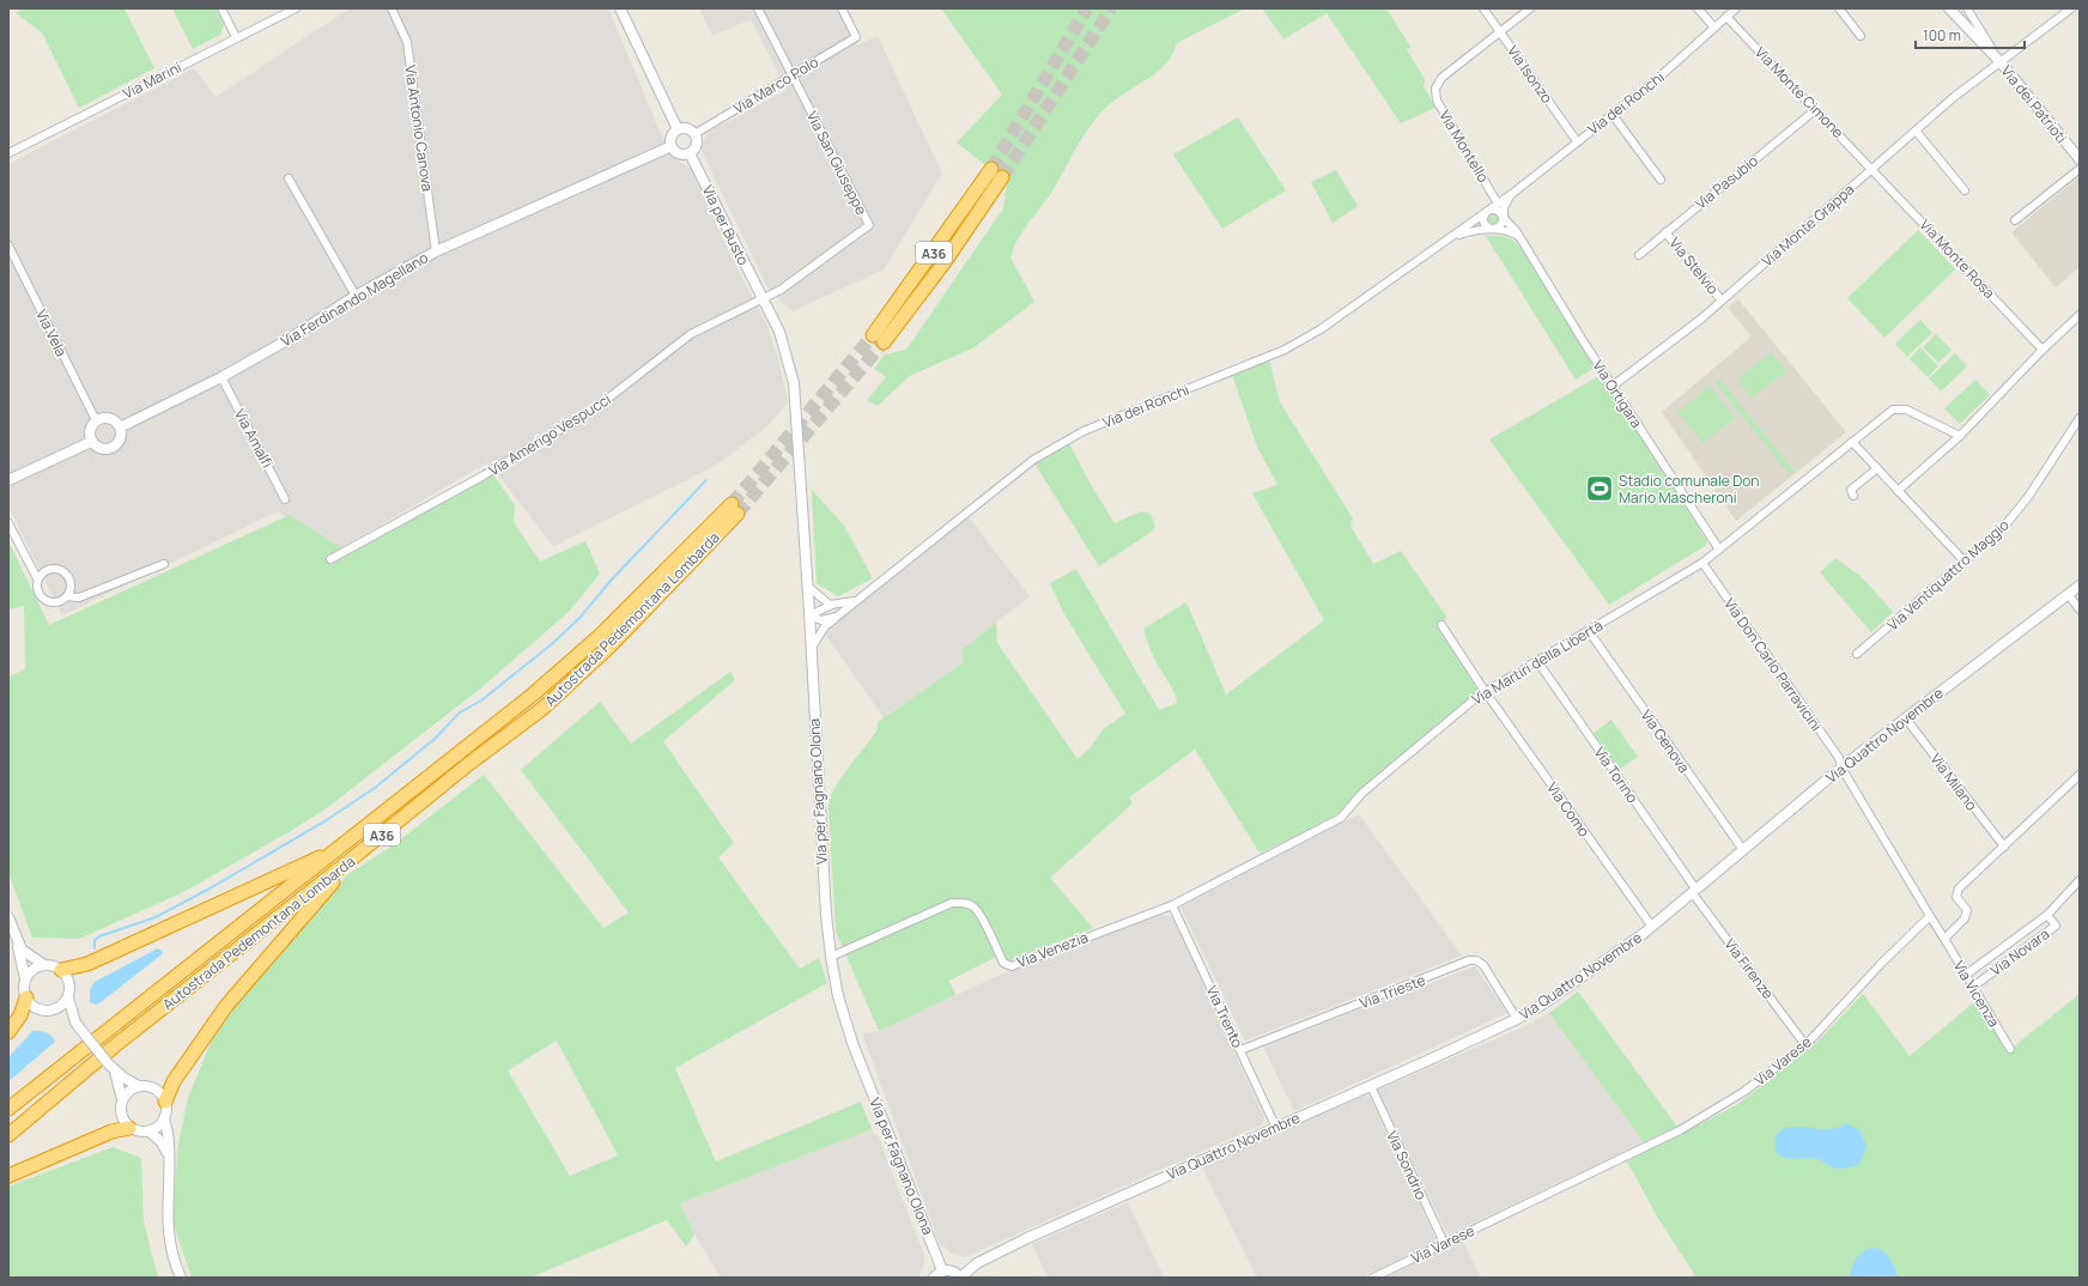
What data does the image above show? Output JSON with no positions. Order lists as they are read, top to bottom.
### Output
{
  "streets": {
    "highway": ["A36", "Autostrada Pedemontana Lombarda"],
    "street": [
      "Via Isonzo",
      "Via Marini",
      "Via Marco Polo",
      "Via Monte Cimone",
      "Via dei Ronchi",
      "Via dei Patrioti",
      "Via Antonio Canova",
      "Via Montello",
      "Via San Giuseppe",
      "Via Pasubio",
      "Via per Busto",
      "Via Monte Grappa",
      "Via Monte Rosa",
      "Via Stelvio",
      "Via Ferdinando Magellano",
      "Via Vela",
      "Via Ortigara",
      "Via Amerigo Vespucci",
      "Via Amalfi",
      "Via Ventiquattro Maggio",
      "Via Martiri della Libertà",
      "Via Don Carlo Parravicini",
      "Via Quattro Novembre",
      "Via Genova",
      "Via Torino",
      "Via Milano",
      "Via per Fagnano Olona",
      "Via Como",
      "Via Venezia",
      "Via Novara",
      "Via Firenze",
      "Via Trieste",
      "Via Vicenza",
      "Via Trento",
      "Via Varese",
      "Via Sondrio"
    ]
  },
  "crossings": [
    ["Via Isonzo", "Via dei Ronchi"],
    ["Via Isonzo", "Via Montello"],
    ["Via Marco Polo", "Via San Giuseppe"],
    ["Via Marco Polo", "Via per Busto"],
    ["Via Marco Polo", "Via Ferdinando Magellano"],
    ["Via Monte Cimone", "Via dei Ronchi"],
    ["Via Monte Cimone", "Via Pasubio"],
    ["Via Monte Cimone", "Via Monte Grappa"],
    ["Via Monte Cimone", "Via Monte Rosa"],
    ["Via dei Ronchi", "Via Montello"],
    ["Via dei Ronchi", "Via Ortigara"],
    ["Via dei Ronchi", "Via per Fagnano Olona"],
    ["Via dei Patrioti", "Via Monte Grappa"],
    ["Via Antonio Canova", "Via Ferdinando Magellano"],
    ["Via San Giuseppe", "Via per Busto"],
    ["Via San Giuseppe", "Via Amerigo Vespucci"],
    ["Via San Giuseppe", "Via per Fagnano Olona"],
    ["Via Pasubio", "Via Stelvio"],
    ["Via per Busto", "Via Ferdinando Magellano"],
    ["Via per Busto", "Via Amerigo Vespucci"],
    ["Via per Busto", "Via per Fagnano Olona"],
    ["Via Monte Grappa", "Via Monte Rosa"],
    ["Via Monte Grappa", "Via Stelvio"],
    ["Via Monte Grappa", "Via Ortigara"],
    ["Via Ferdinando Magellano", "Via Vela"],
    ["Via Ferdinando Magellano", "Via Amalfi"],
    ["Via Ortigara", "Via Martiri della Libertà"],
    ["Via Amerigo Vespucci", "Via per Fagnano Olona"],
    ["Via Martiri della Libertà", "Via Don Carlo Parravicini"],
    ["Via Martiri della Libertà", "Via Genova"],
    ["Via Martiri della Libertà", "Via Torino"],
    ["Via Martiri della Libertà", "Via Como"],
    ["Via Martiri della Libertà", "Via Venezia"],
    ["Via Martiri della Libertà", "Via Trento"],
    ["Via Don Carlo Parravicini", "Via Quattro Novembre"],
    ["Via Don Carlo Parravicini", "Via Varese"],
    ["Via Quattro Novembre", "Via Genova"],
    ["Via Quattro Novembre", "Via Torino"],
    ["Via Quattro Novembre", "Via Milano"],
    ["Via Quattro Novembre", "Via Como"],
    ["Via Quattro Novembre", "Via Firenze"],
    ["Via Quattro Novembre", "Via Trieste"],
    ["Via Quattro Novembre", "Via Trento"],
    ["Via Quattro Novembre", "Via Sondrio"],
    ["Via Torino", "Via Firenze"],
    ["Via per Fagnano Olona", "Via Venezia"],
    ["Via Venezia", "Via Trento"],
    ["Via Novara", "Via Vicenza"],
    ["Via Firenze", "Via Varese"],
    ["Via Trieste", "Via Trento"],
    ["Via Varese", "Via Sondrio"]
  ],
  "places": {
    "sports": ["Stadio comunale Don Mario Mascheroni"]
  },
  "scale_bar": "100 m"
}
